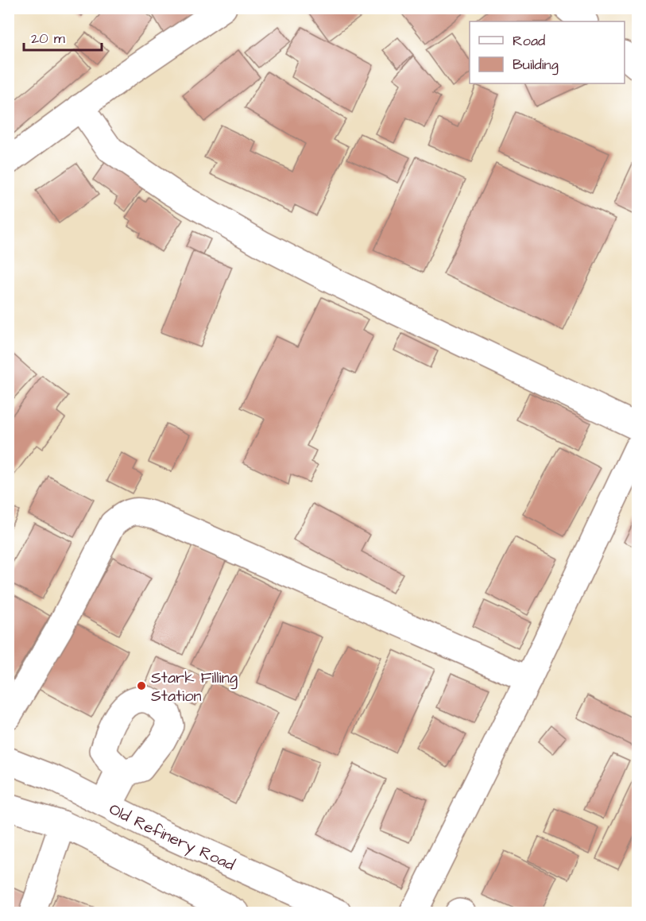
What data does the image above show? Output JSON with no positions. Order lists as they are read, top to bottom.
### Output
{
  "streets": {
    "street": ["Old Refinery Road"]
  },
  "places": ["Stark Filling Station"],
  "legend": ["Road", "Building"],
  "scale_bar": "20 m"
}
